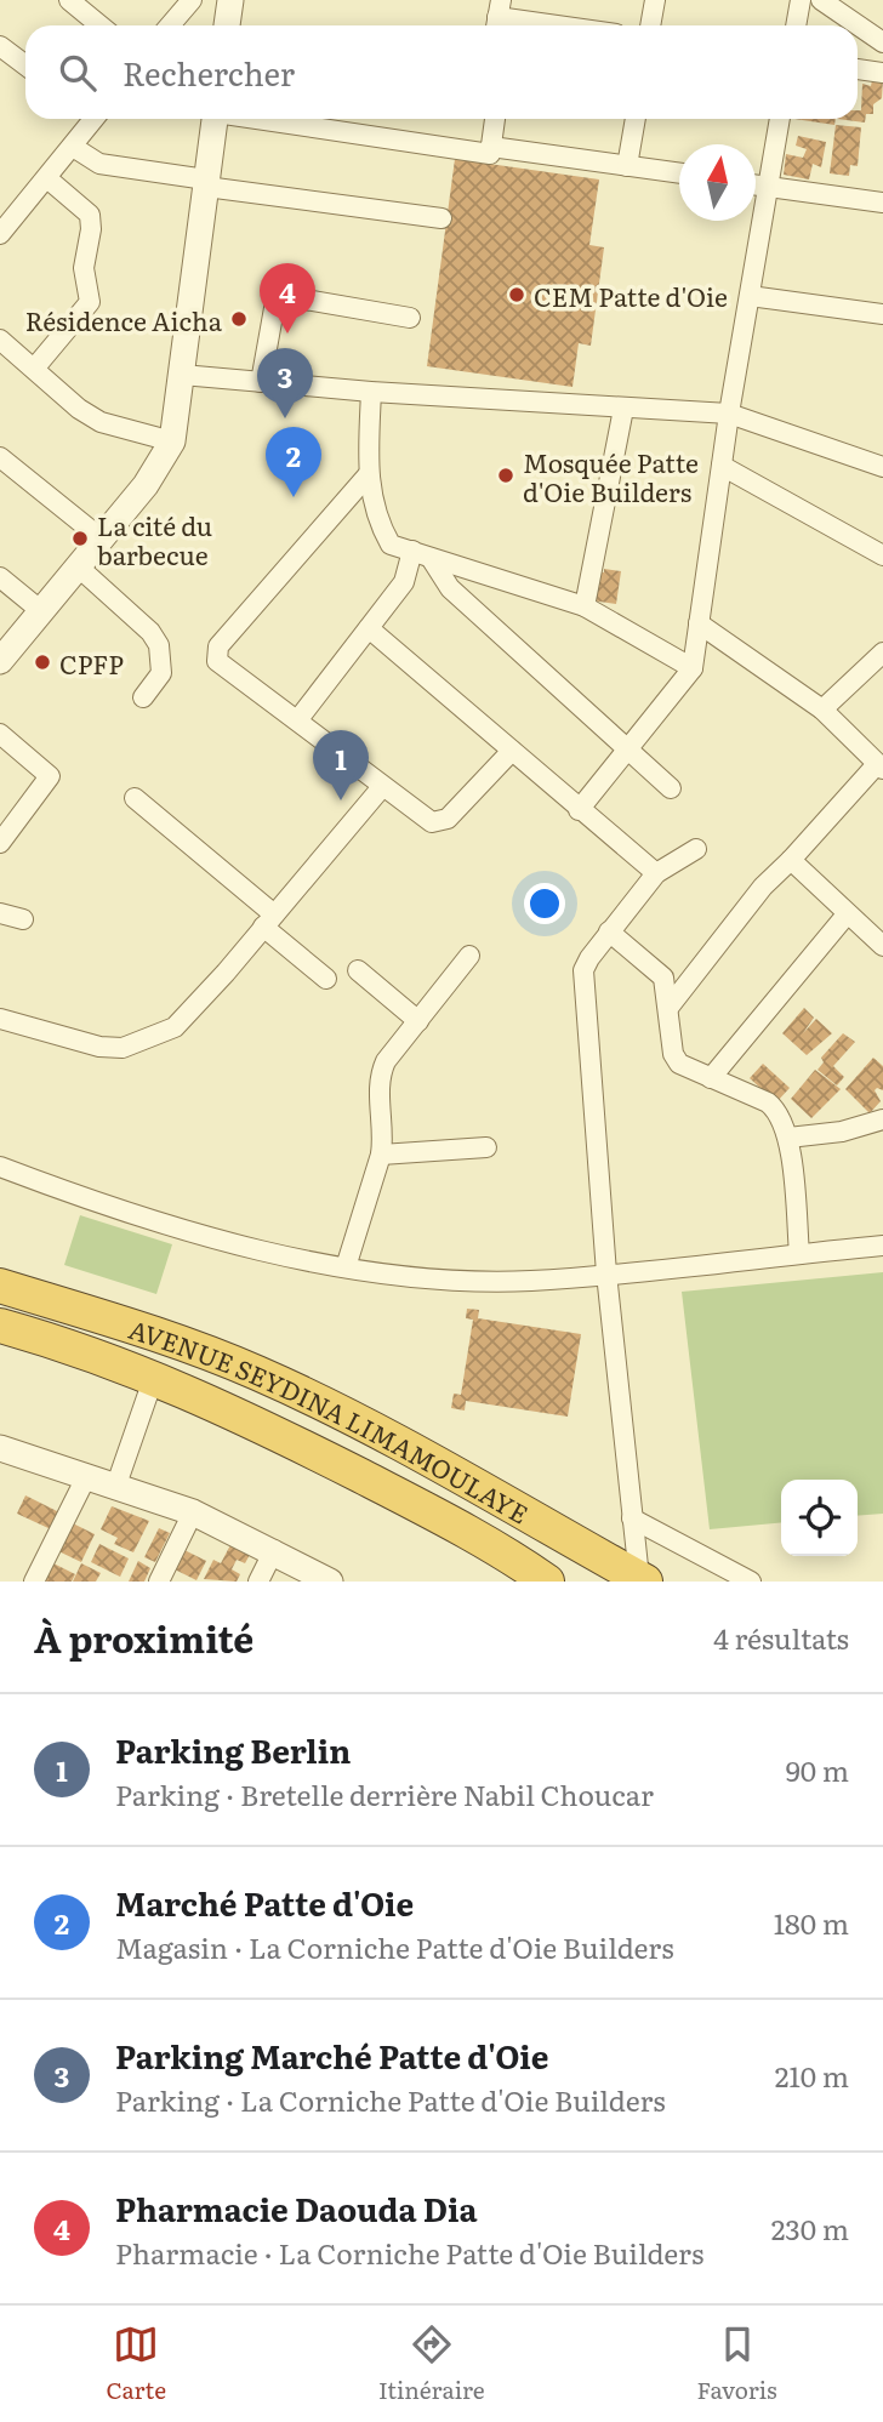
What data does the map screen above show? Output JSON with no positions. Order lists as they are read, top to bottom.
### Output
{
  "streets": {
    "highway": ["AVENUE SEYDINA LIMAMOULAYE"]
  },
  "places": [
    "CEM Patte d'Oie",
    "Résidence Aicha",
    "Mosquée Patte d'Oie Builders",
    "La cité du barbecue",
    "CPFP"
  ],
  "north": "top",
  "page": {
    "search": "Rechercher",
    "pins": [
      "4",
      "3",
      "2",
      "1"
    ],
    "heading": ["À proximité", "4 résultats"],
    "list": [
      {
        "mark": "1",
        "name": "Parking Berlin",
        "note": "Parking · Bretelle derrière Nabil Choucar",
        "value": "90 m"
      },
      {
        "mark": "2",
        "name": "Marché Patte d'Oie",
        "note": "Magasin · La Corniche Patte d'Oie Builders",
        "value": "180 m"
      },
      {
        "mark": "3",
        "name": "Parking Marché Patte d'Oie",
        "note": "Parking · La Corniche Patte d'Oie Builders",
        "value": "210 m"
      },
      {
        "mark": "4",
        "name": "Pharmacie Daouda Dia",
        "note": "Pharmacie · La Corniche Patte d'Oie Builders",
        "value": "230 m"
      }
    ],
    "nav": ["Carte", "Itinéraire", "Favoris"]
  }
}
